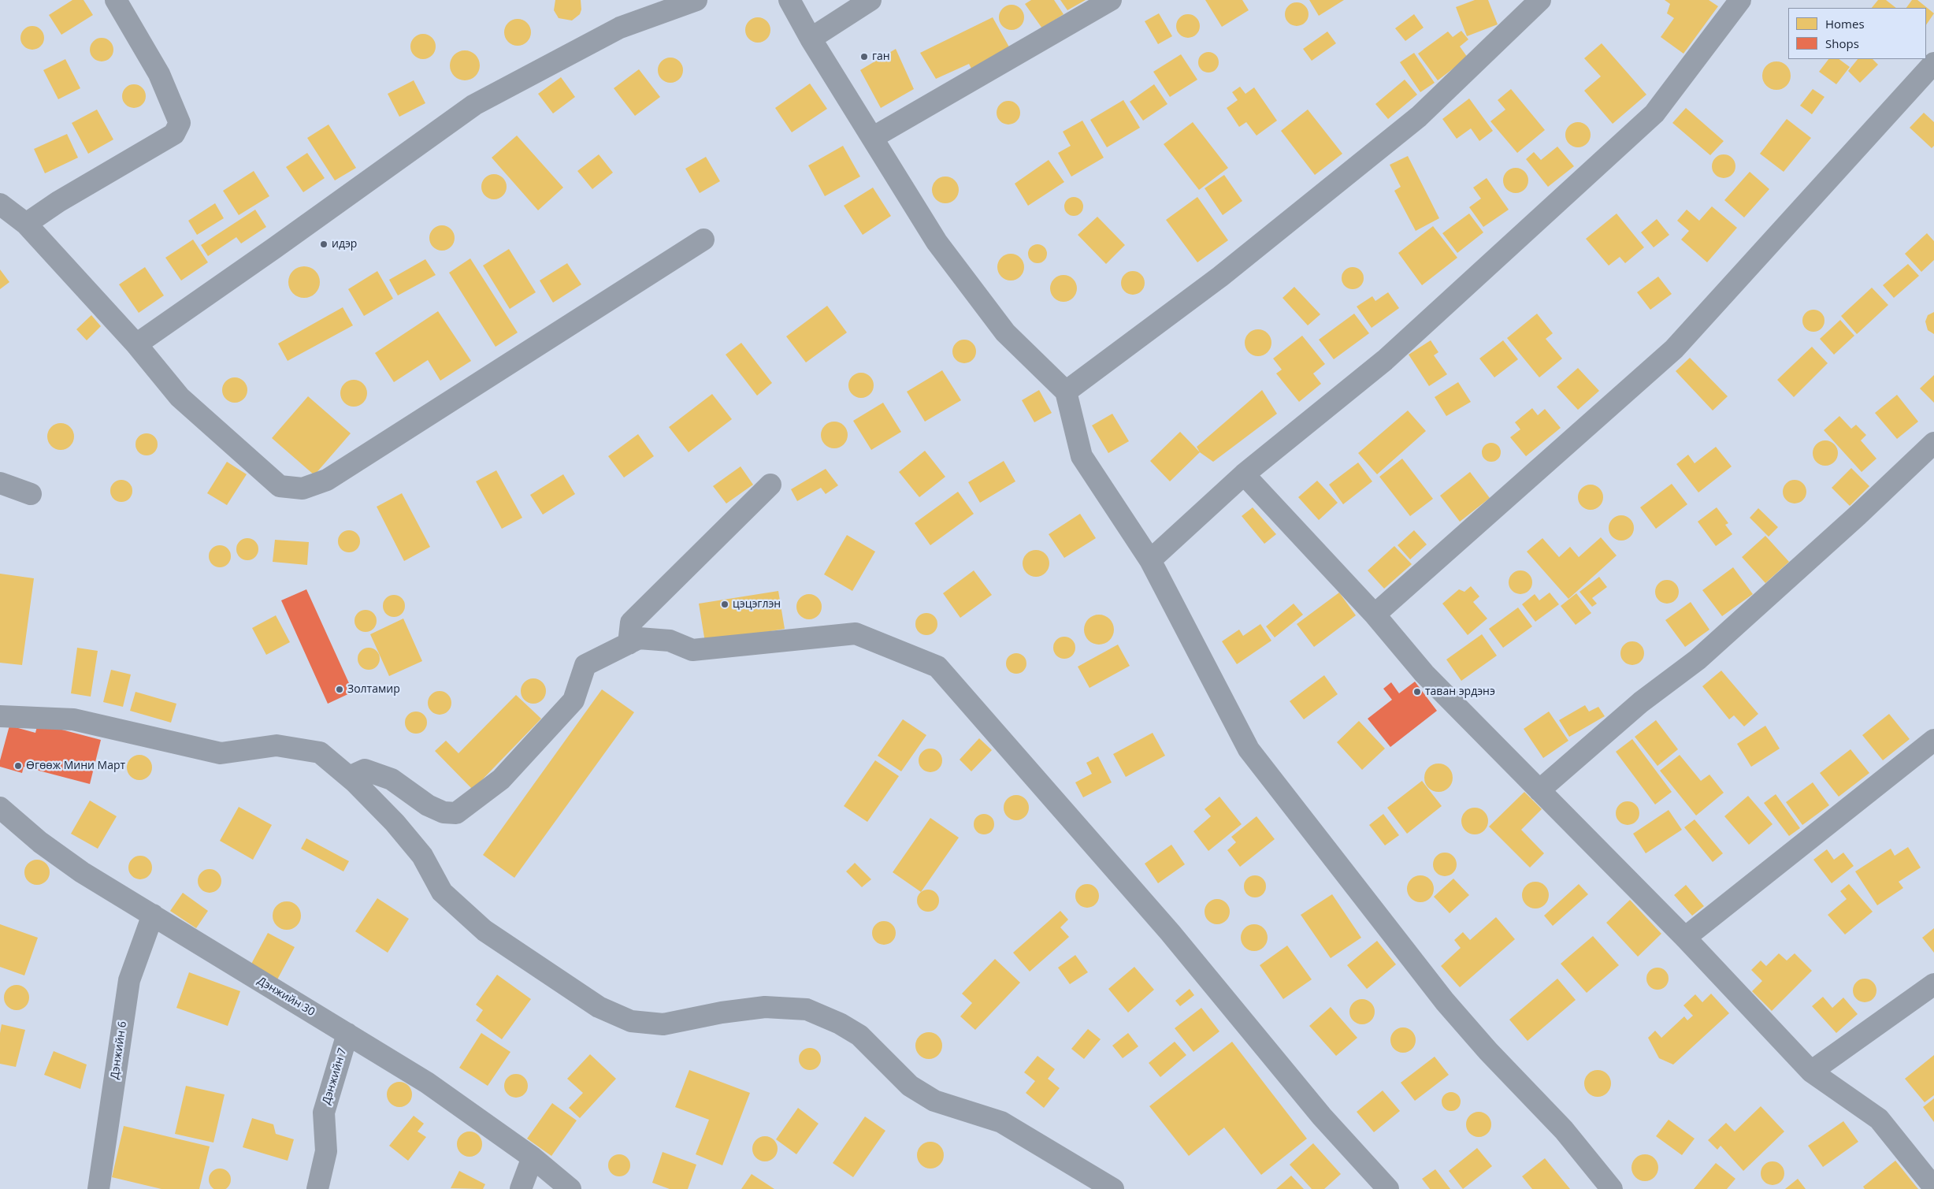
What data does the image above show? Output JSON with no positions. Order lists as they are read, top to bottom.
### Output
{
  "streets": {
    "street": ["Дэнжийн 30", "Дэнжийн 6", "Дэнжийн 7"]
  },
  "crossings": [
    ["Дэнжийн 30", "Дэнжийн 6"],
    ["Дэнжийн 30", "Дэнжийн 7"]
  ],
  "places": [
    "ган",
    "идэр",
    "цэцэглэн",
    "Золтамир",
    "таван эрдэнэ",
    "Өгөөж Мини Март"
  ],
  "legend": ["Homes", "Shops"]
}
